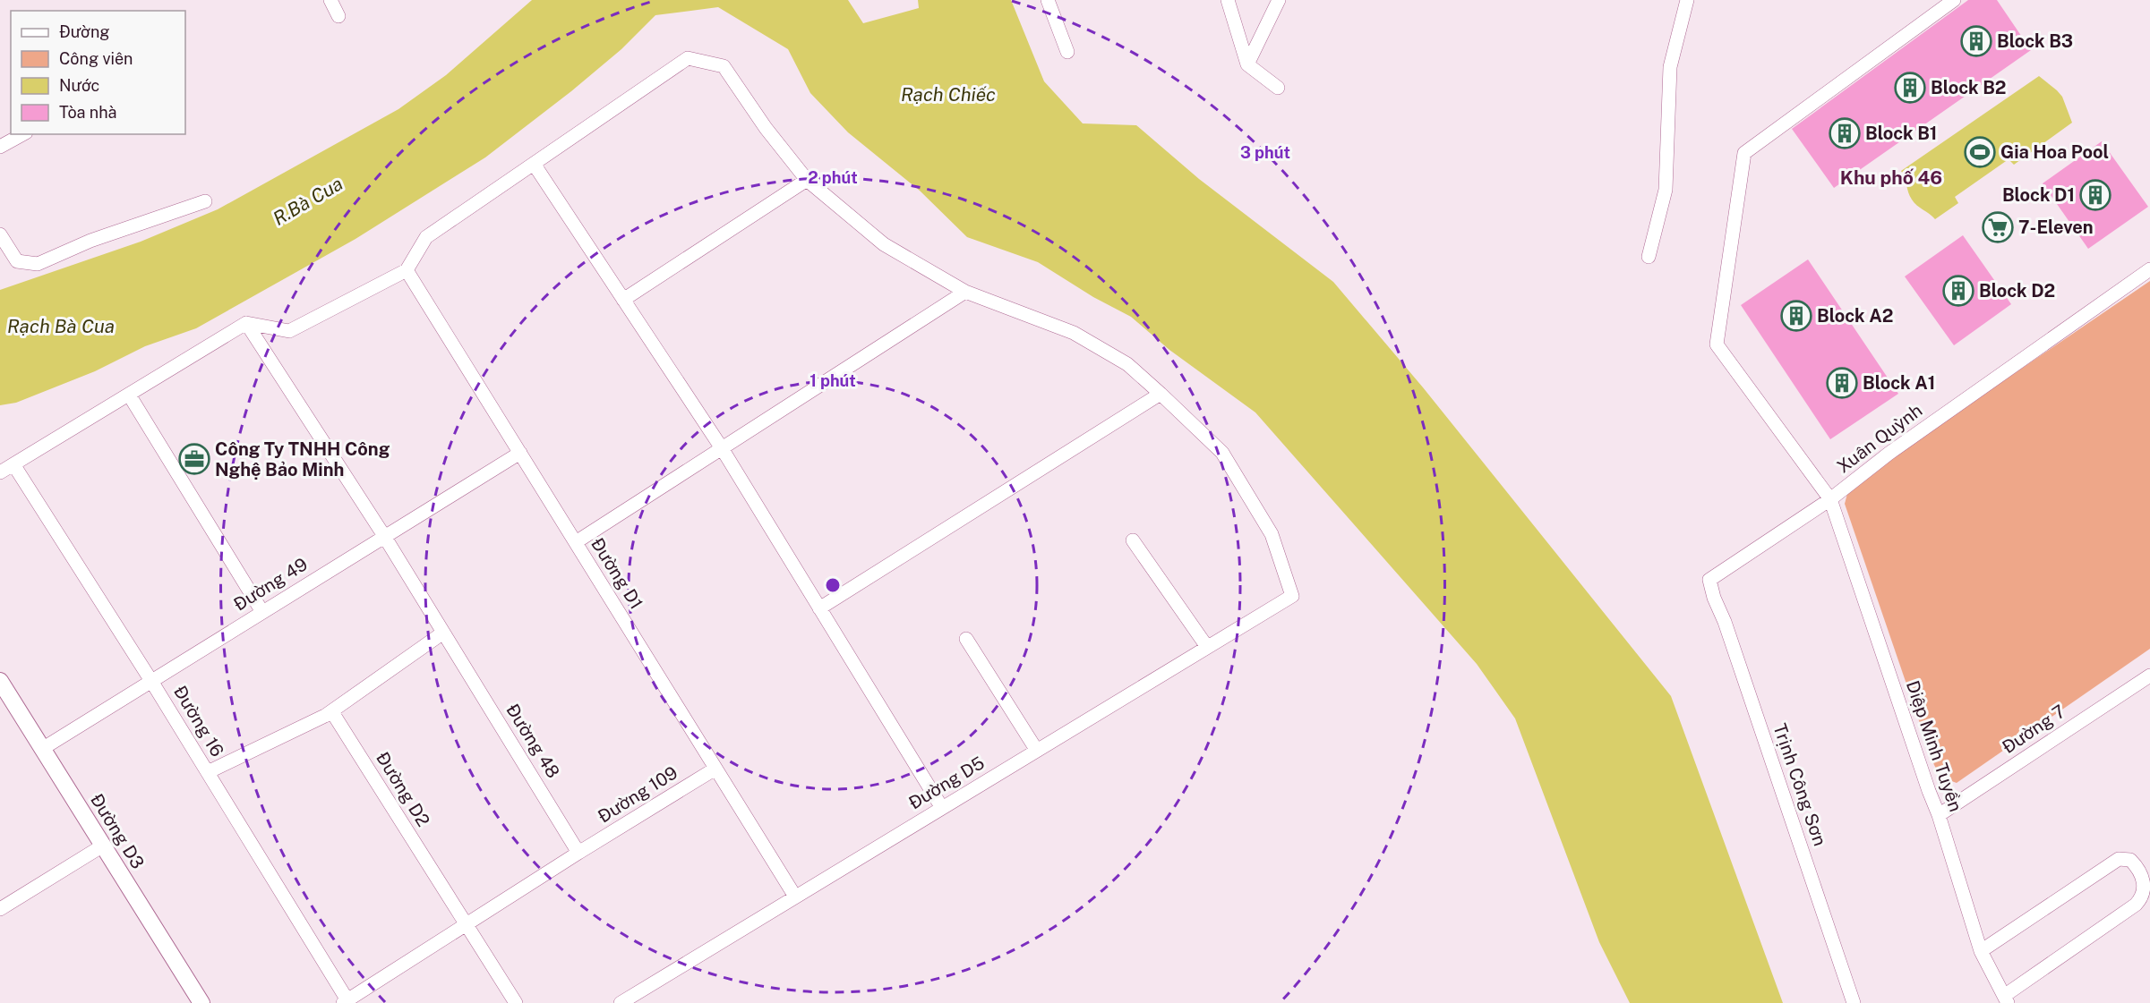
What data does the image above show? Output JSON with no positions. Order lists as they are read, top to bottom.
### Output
{
  "streets": {
    "street": [
      "Xuân Quỳnh",
      "Đường D1",
      "Đường 49",
      "Đường 16",
      "Đường 7",
      "Đường 48",
      "Diệp Minh Tuyền",
      "Đường D5",
      "Trịnh Công Sơn",
      "Đường D2",
      "Đường 109",
      "Đường D3"
    ]
  },
  "crossings": [
    ["Xuân Quỳnh", "Diệp Minh Tuyền"],
    ["Xuân Quỳnh", "Trịnh Công Sơn"],
    ["Đường D1", "Đường 49"],
    ["Đường D1", "Đường D5"],
    ["Đường D1", "Đường 109"],
    ["Đường 49", "Đường 16"],
    ["Đường 49", "Đường 48"],
    ["Đường 49", "Đường D3"],
    ["Đường 7", "Diệp Minh Tuyền"],
    ["Đường 48", "Đường 109"]
  ],
  "districts": ["Khu phố 46"],
  "water": ["Rạch Chiếc", "R.Bà Cua", "Rạch Bà Cua"],
  "places": {
    "building": [
      "Block B3",
      "Block B2",
      "Block B1",
      "Block D1",
      "Block D2",
      "Block A2",
      "Block A1"
    ],
    "sports": ["Gia Hoa Pool"],
    "supermarket": ["7-Eleven"],
    "office": ["Công Ty TNHH Công Nghệ Bảo Minh"]
  },
  "legend": [
    "Đường",
    "Công viên",
    "Nước",
    "Tòa nhà"
  ],
  "rings": ["3 phút", "2 phút", "1 phút"]
}
